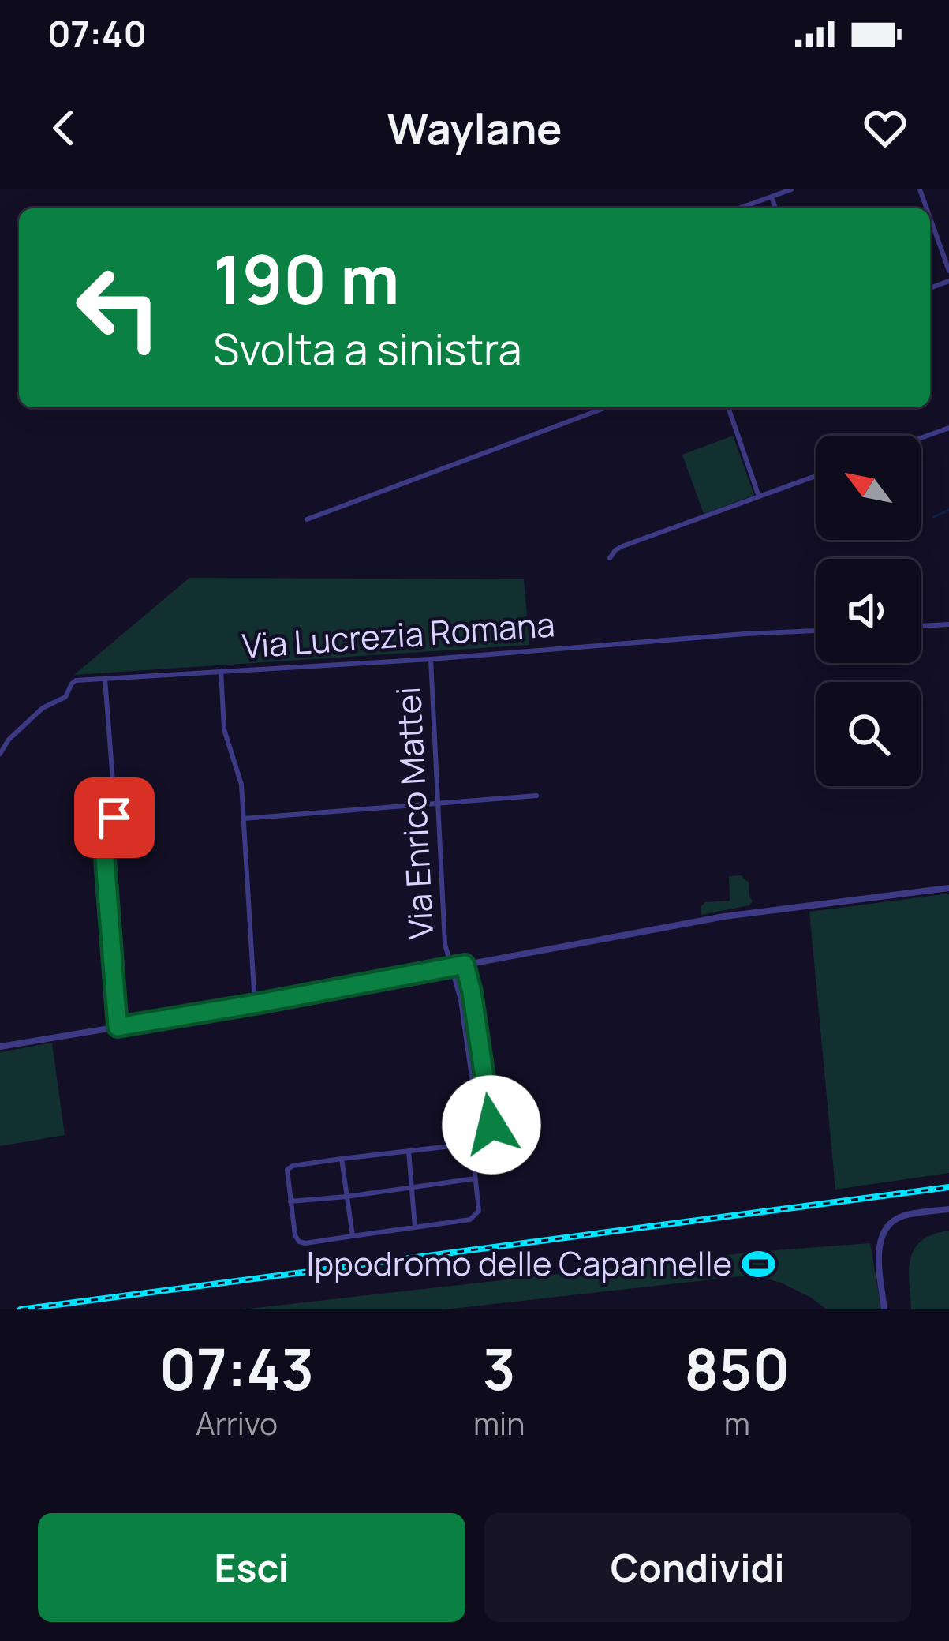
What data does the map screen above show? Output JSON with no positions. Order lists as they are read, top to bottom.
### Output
{
  "streets": {
    "street": ["Via Lucrezia Romana", "Via Enrico Mattei"]
  },
  "crossings": [
    ["Via Lucrezia Romana", "Via Enrico Mattei"]
  ],
  "places": {
    "sports": ["Ippodromo delle Capannelle"]
  },
  "north": "top left",
  "page": {
    "status": "07:40",
    "header": "Waylane",
    "turn": ["190 m", "Svolta a sinistra"],
    "eta": [
      "07:43",
      "Arrivo",
      "3",
      "min",
      "850",
      "m"
    ],
    "buttons": ["Esci", "Condividi"]
  }
}
